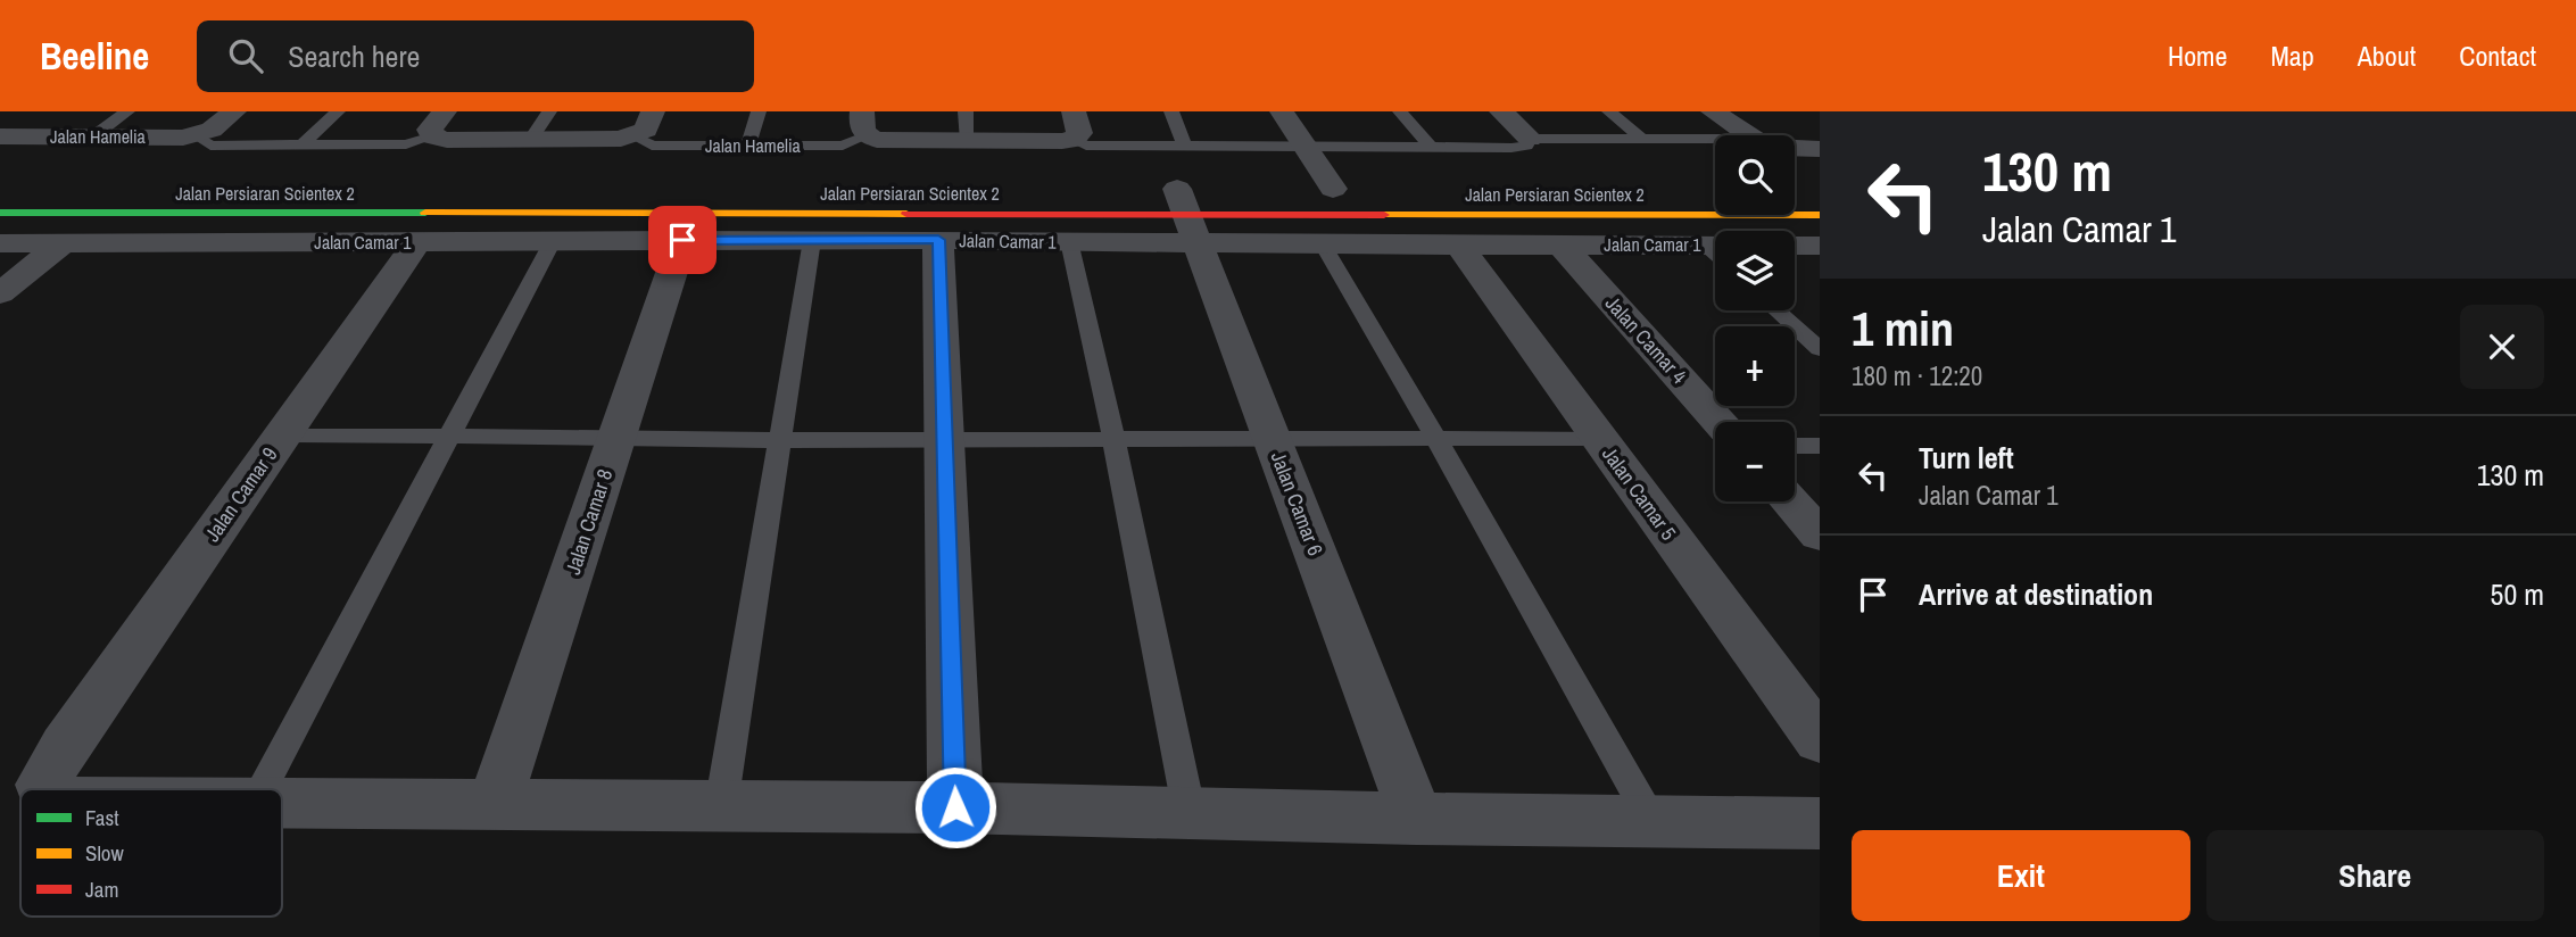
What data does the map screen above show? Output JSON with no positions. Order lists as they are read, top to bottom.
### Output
{
  "streets": {
    "street": [
      "Jalan Hamelia",
      "Jalan Persiaran Scientex 2",
      "Jalan Camar 1",
      "Jalan Camar 4",
      "Jalan Camar 5",
      "Jalan Camar 9",
      "Jalan Camar 6",
      "Jalan Camar 8"
    ]
  },
  "crossings": [
    ["Jalan Persiaran Scientex 2", "Jalan Camar 1"],
    ["Jalan Persiaran Scientex 2", "Jalan Camar 6"],
    ["Jalan Camar 1", "Jalan Camar 4"],
    ["Jalan Camar 1", "Jalan Camar 5"],
    ["Jalan Camar 1", "Jalan Camar 9"],
    ["Jalan Camar 1", "Jalan Camar 6"],
    ["Jalan Camar 1", "Jalan Camar 8"]
  ],
  "legend": ["Fast", "Slow", "Jam"],
  "page": {
    "header": "Beeline",
    "search": "Search here",
    "nav": [
      "Home",
      "Map",
      "About",
      "Contact"
    ],
    "turn": ["130 m", "Jalan Camar 1"],
    "map_buttons": ["+", "−"],
    "heading": ["1 min", "180 m · 12:20"],
    "list": [
      {
        "name": "Turn left",
        "note": "Jalan Camar 1",
        "value": "130 m"
      },
      {
        "name": "Arrive at destination",
        "value": "50 m"
      }
    ],
    "buttons": ["Exit", "Share"]
  }
}
